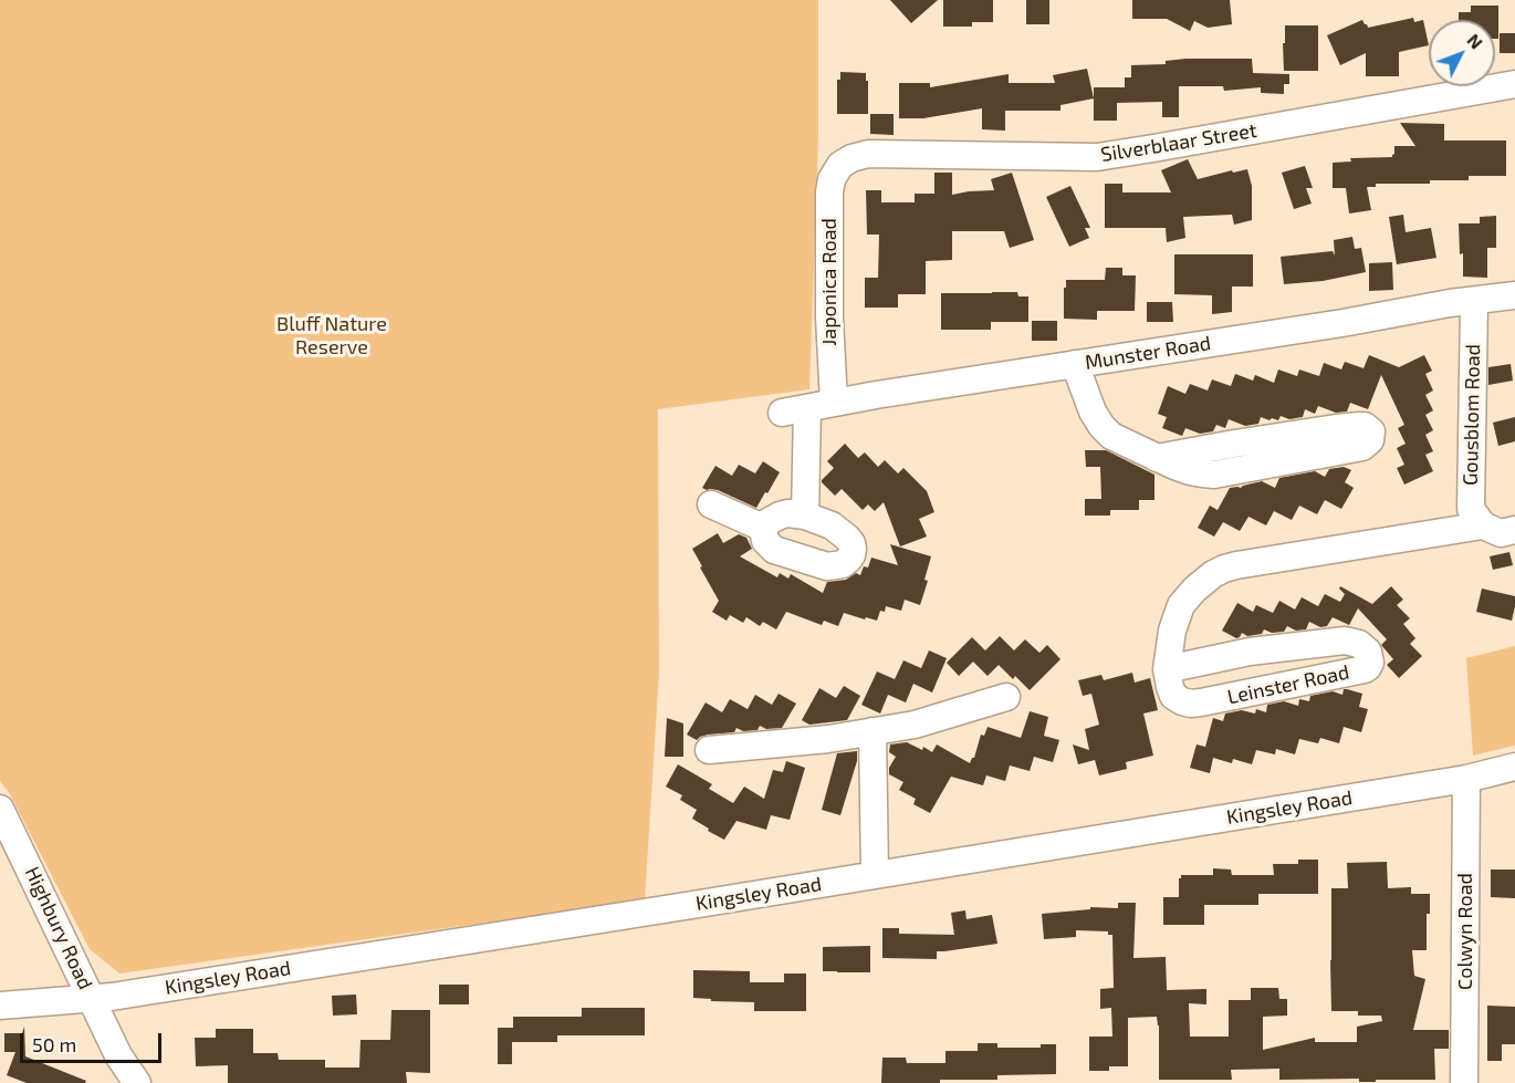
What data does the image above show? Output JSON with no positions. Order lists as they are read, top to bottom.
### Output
{
  "streets": {
    "street": [
      "Silverblaar Street",
      "Japonica Road",
      "Munster Road",
      "Gousblom Road",
      "Leinster Road",
      "Kingsley Road",
      "Highbury Road",
      "Colwyn Road"
    ]
  },
  "crossings": [
    ["Silverblaar Street", "Japonica Road"],
    ["Japonica Road", "Munster Road"],
    ["Munster Road", "Gousblom Road"],
    ["Gousblom Road", "Leinster Road"],
    ["Kingsley Road", "Highbury Road"],
    ["Kingsley Road", "Colwyn Road"]
  ],
  "parks": ["Bluff Nature Reserve"],
  "scale_bar": "50 m",
  "north": "top right"
}
